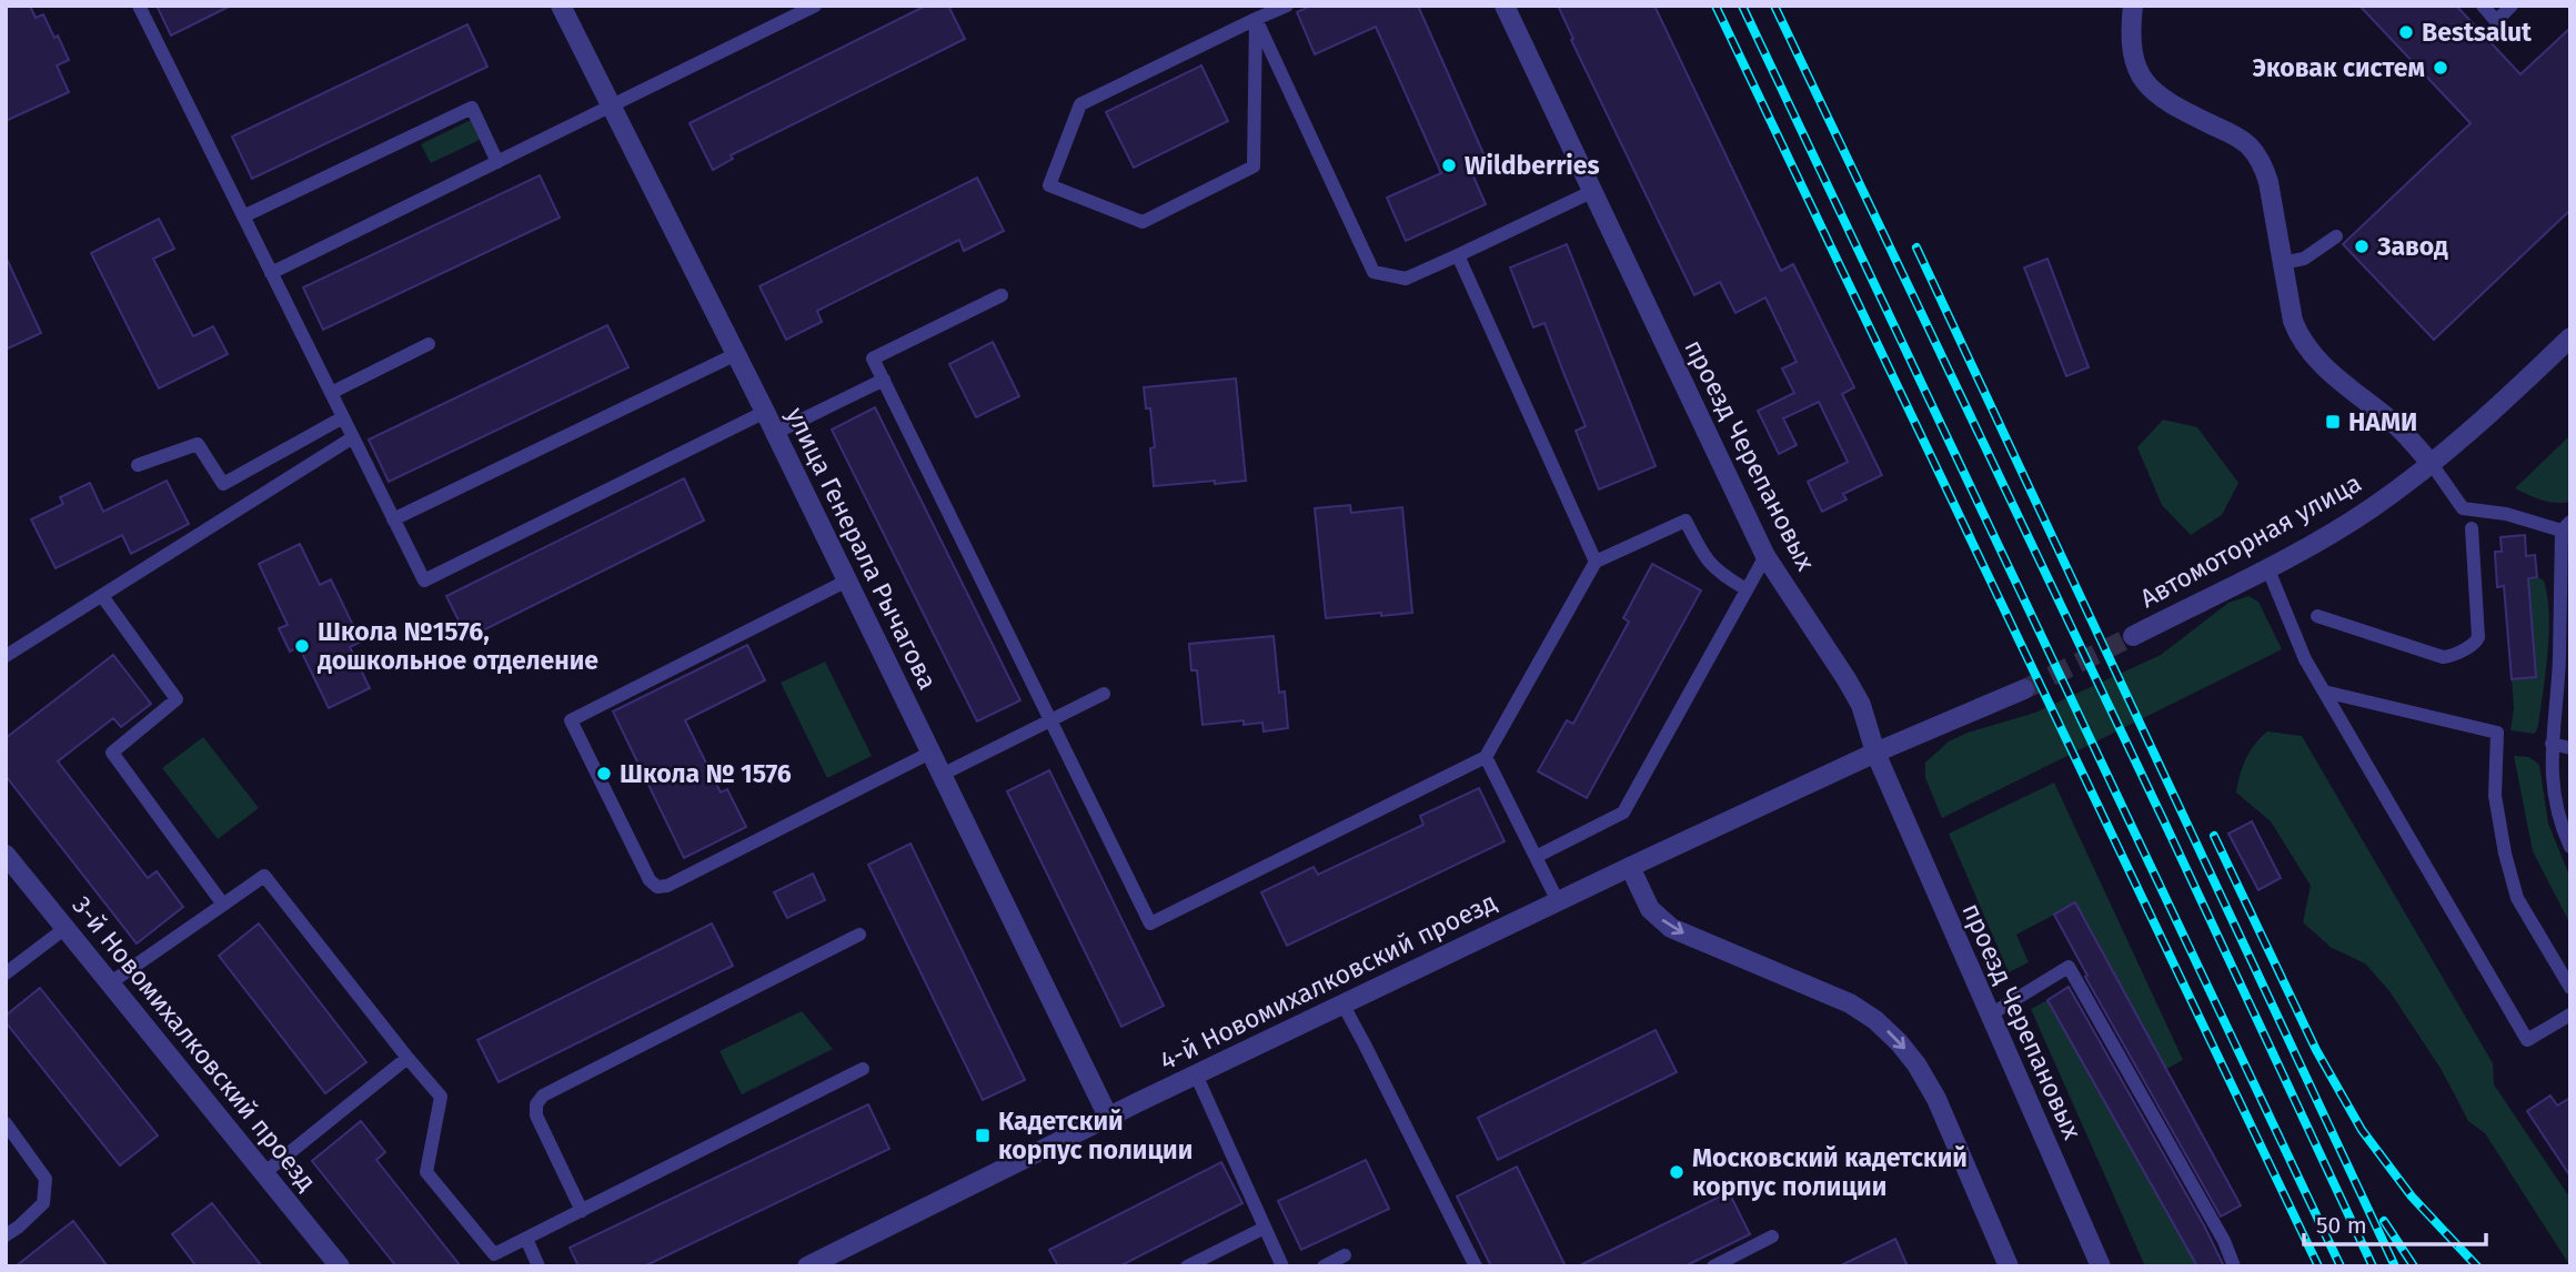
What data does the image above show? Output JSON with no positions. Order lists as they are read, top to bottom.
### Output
{
  "streets": {
    "street": [
      "проезд Черепановых",
      "Автомоторная улица",
      "улица Генерала Рычагова",
      "4-й Новомихалковский проезд",
      "3-й Новомихалковский проезд"
    ]
  },
  "crossings": [
    ["проезд Черепановых", "4-й Новомихалковский проезд"],
    ["улица Генерала Рычагова", "4-й Новомихалковский проезд"]
  ],
  "places": {
    "other": [
      "Bestsalut",
      "Эковак систем",
      "Wildberries",
      "Завод",
      "Школа №1576, дошкольное отделение",
      "Школа № 1576",
      "Московский кадетский корпус полиции"
    ],
    "transit": ["НАМИ", "Кадетский корпус полиции"]
  },
  "scale_bar": "50 m"
}
